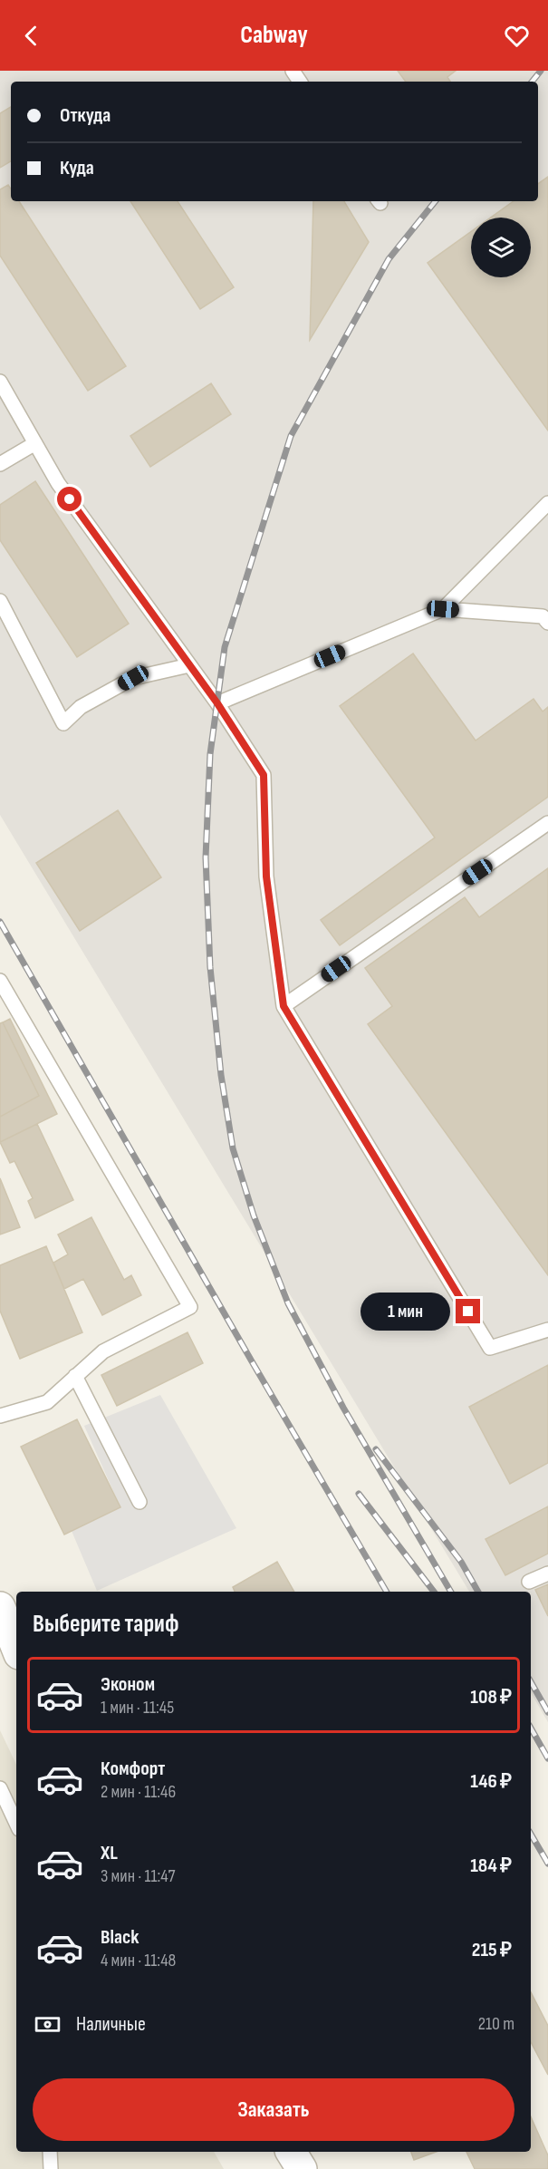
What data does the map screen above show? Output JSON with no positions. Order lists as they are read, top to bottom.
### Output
{
  "page": {
    "header": "Cabway",
    "banner": ["Откуда", "Куда"],
    "bubble": "1 мин",
    "heading": "Выберите тариф",
    "list": [
      {
        "name": "Эконом",
        "note": "1 мин · 11:45",
        "value": "108 ₽"
      },
      {
        "name": "Комфорт",
        "note": "2 мин · 11:46",
        "value": "146 ₽"
      },
      {
        "name": "XL",
        "note": "3 мин · 11:47",
        "value": "184 ₽"
      },
      {
        "name": "Black",
        "note": "4 мин · 11:48",
        "value": "215 ₽"
      }
    ],
    "pay": ["Наличные", "210 m"],
    "buttons": "Заказать"
  }
}
